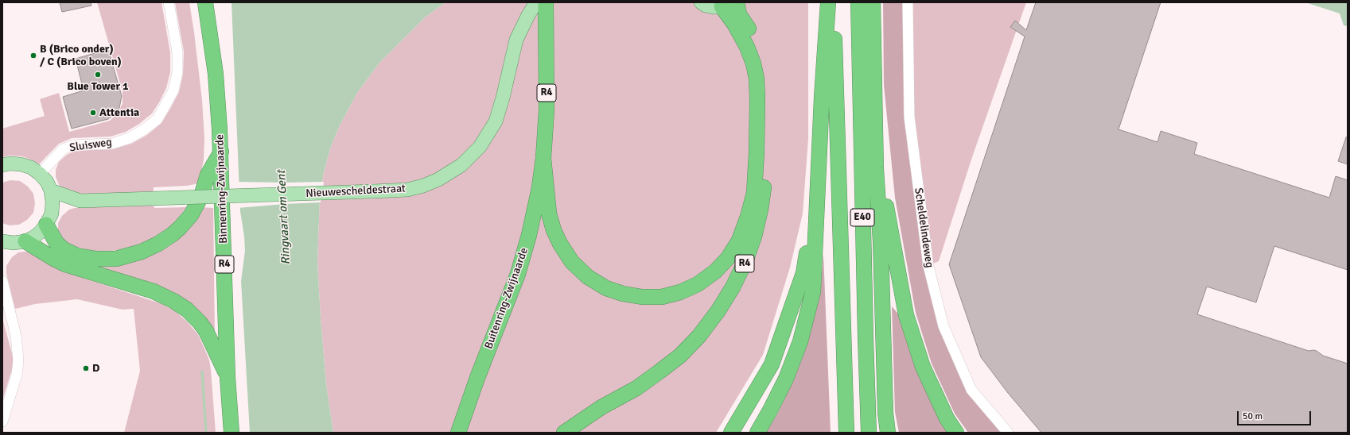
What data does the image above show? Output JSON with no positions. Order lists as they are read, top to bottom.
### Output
{
  "streets": {
    "highway": [
      "R4",
      "Binnenring-Zwijnaarde",
      "E40",
      "Buitenring-Zwijnaarde"
    ],
    "main road": ["Nieuwescheldestraat"],
    "street": ["Sluisweg", "Scheldelindeweg"]
  },
  "crossings": [
    ["R4", "Binnenring-Zwijnaarde"],
    ["R4", "Nieuwescheldestraat"],
    ["R4", "Buitenring-Zwijnaarde"]
  ],
  "water": ["Ringvaart om Gent"],
  "places": [
    "B (Brico onder) / C (Brico boven)",
    "Blue Tower 1",
    "Attentia",
    "D"
  ],
  "scale_bar": "50 m"
}
